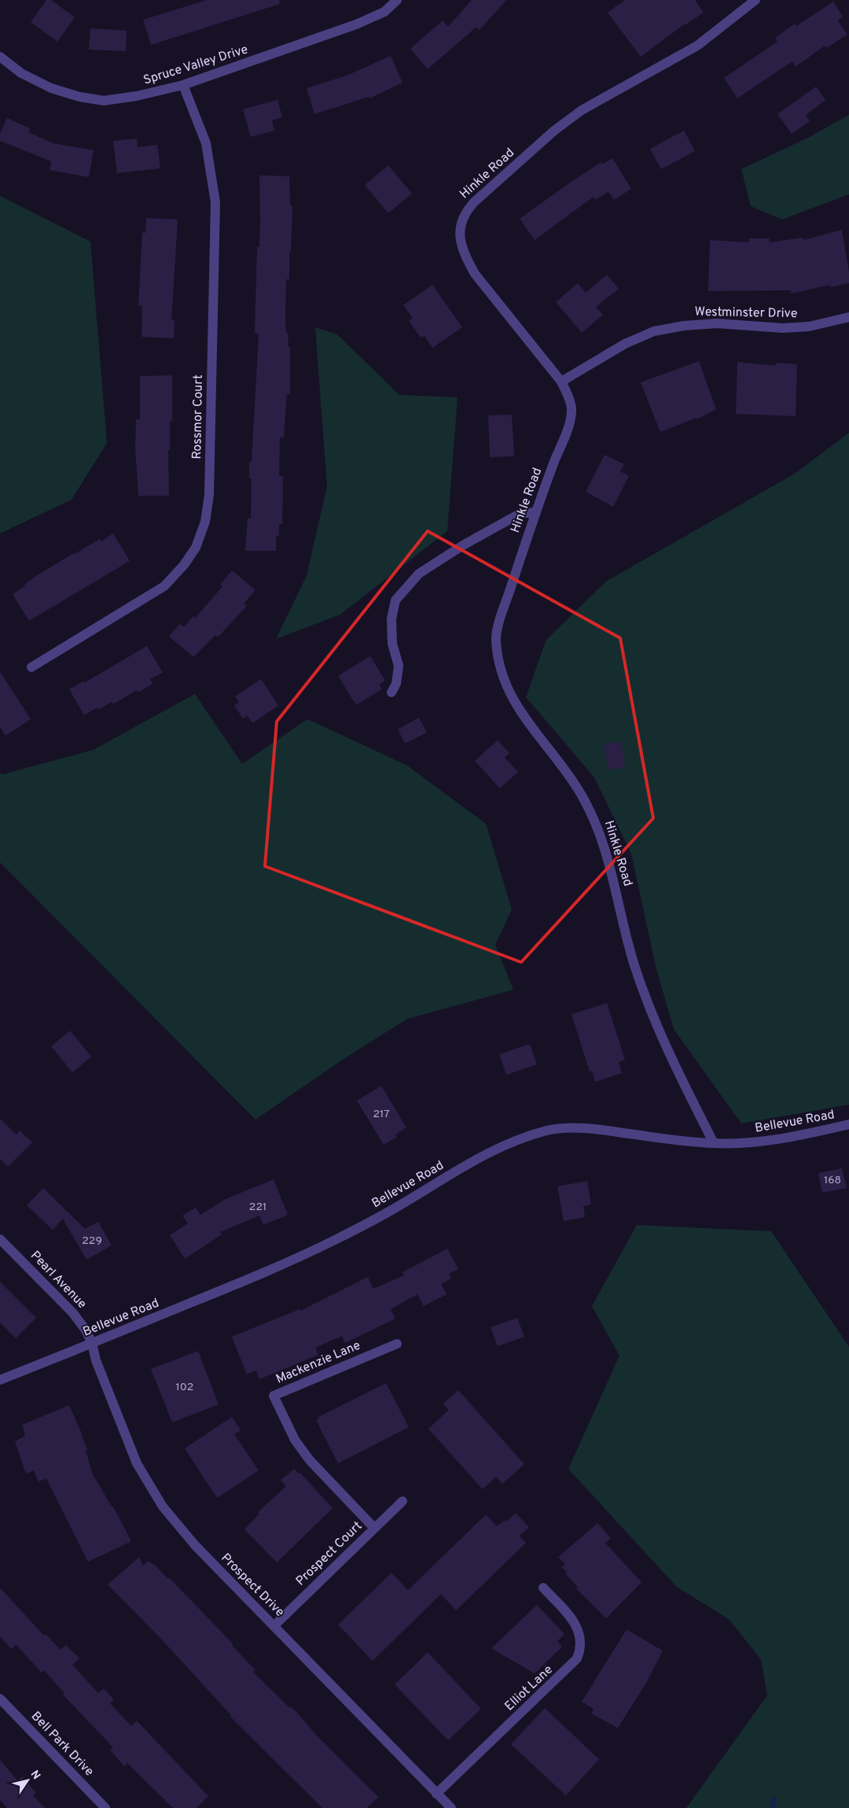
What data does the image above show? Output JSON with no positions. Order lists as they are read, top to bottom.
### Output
{
  "streets": {
    "street": [
      "Spruce Valley Drive",
      "Hinkle Road",
      "Westminster Drive",
      "Rossmor Court",
      "Bellevue Road",
      "Pearl Avenue",
      "Mackenzie Lane",
      "Prospect Court",
      "Prospect Drive",
      "Elliot Lane",
      "Bell Park Drive"
    ]
  },
  "crossings": [
    ["Spruce Valley Drive", "Rossmor Court"],
    ["Hinkle Road", "Westminster Drive"],
    ["Hinkle Road", "Bellevue Road"],
    ["Bellevue Road", "Pearl Avenue"],
    ["Bellevue Road", "Prospect Drive"],
    ["Pearl Avenue", "Prospect Drive"],
    ["Mackenzie Lane", "Prospect Court"],
    ["Prospect Court", "Prospect Drive"],
    ["Prospect Drive", "Elliot Lane"]
  ],
  "house_numbers": [
    "217",
    "168",
    "221",
    "229",
    "102"
  ],
  "north": "top right"
}
